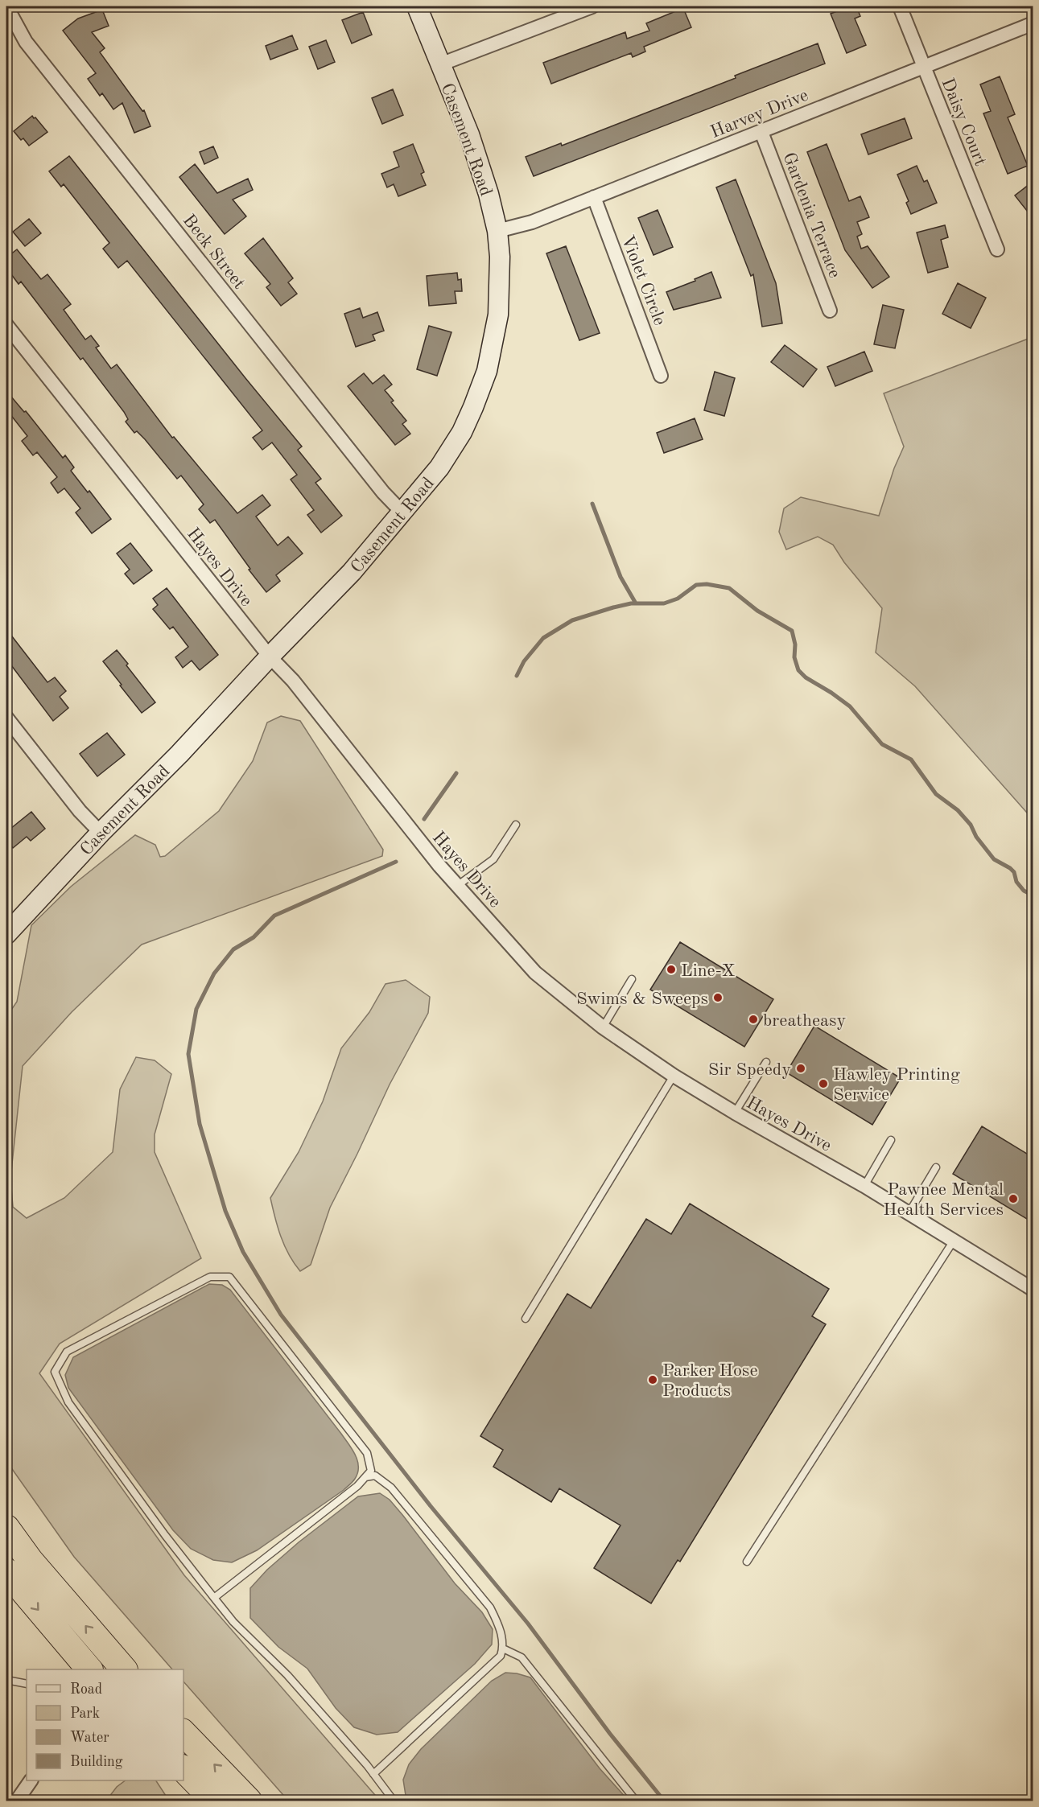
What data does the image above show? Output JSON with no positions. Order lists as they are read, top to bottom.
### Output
{
  "streets": {
    "street": [
      "Harvey Drive",
      "Daisy Court",
      "Casement Road",
      "Gardenia Terrace",
      "Beck Street",
      "Violet Circle",
      "Hayes Drive"
    ]
  },
  "crossings": [
    ["Harvey Drive", "Daisy Court"],
    ["Harvey Drive", "Casement Road"],
    ["Harvey Drive", "Gardenia Terrace"],
    ["Harvey Drive", "Violet Circle"],
    ["Casement Road", "Beck Street"],
    ["Casement Road", "Hayes Drive"]
  ],
  "places": [
    "Line-X",
    "Swims & Sweeps",
    "breatheasy",
    "Sir Speedy",
    "Hawley Printing Service",
    "Pawnee Mental Health Services",
    "Parker Hose Products"
  ],
  "legend": [
    "Road",
    "Park",
    "Water",
    "Building"
  ]
}
